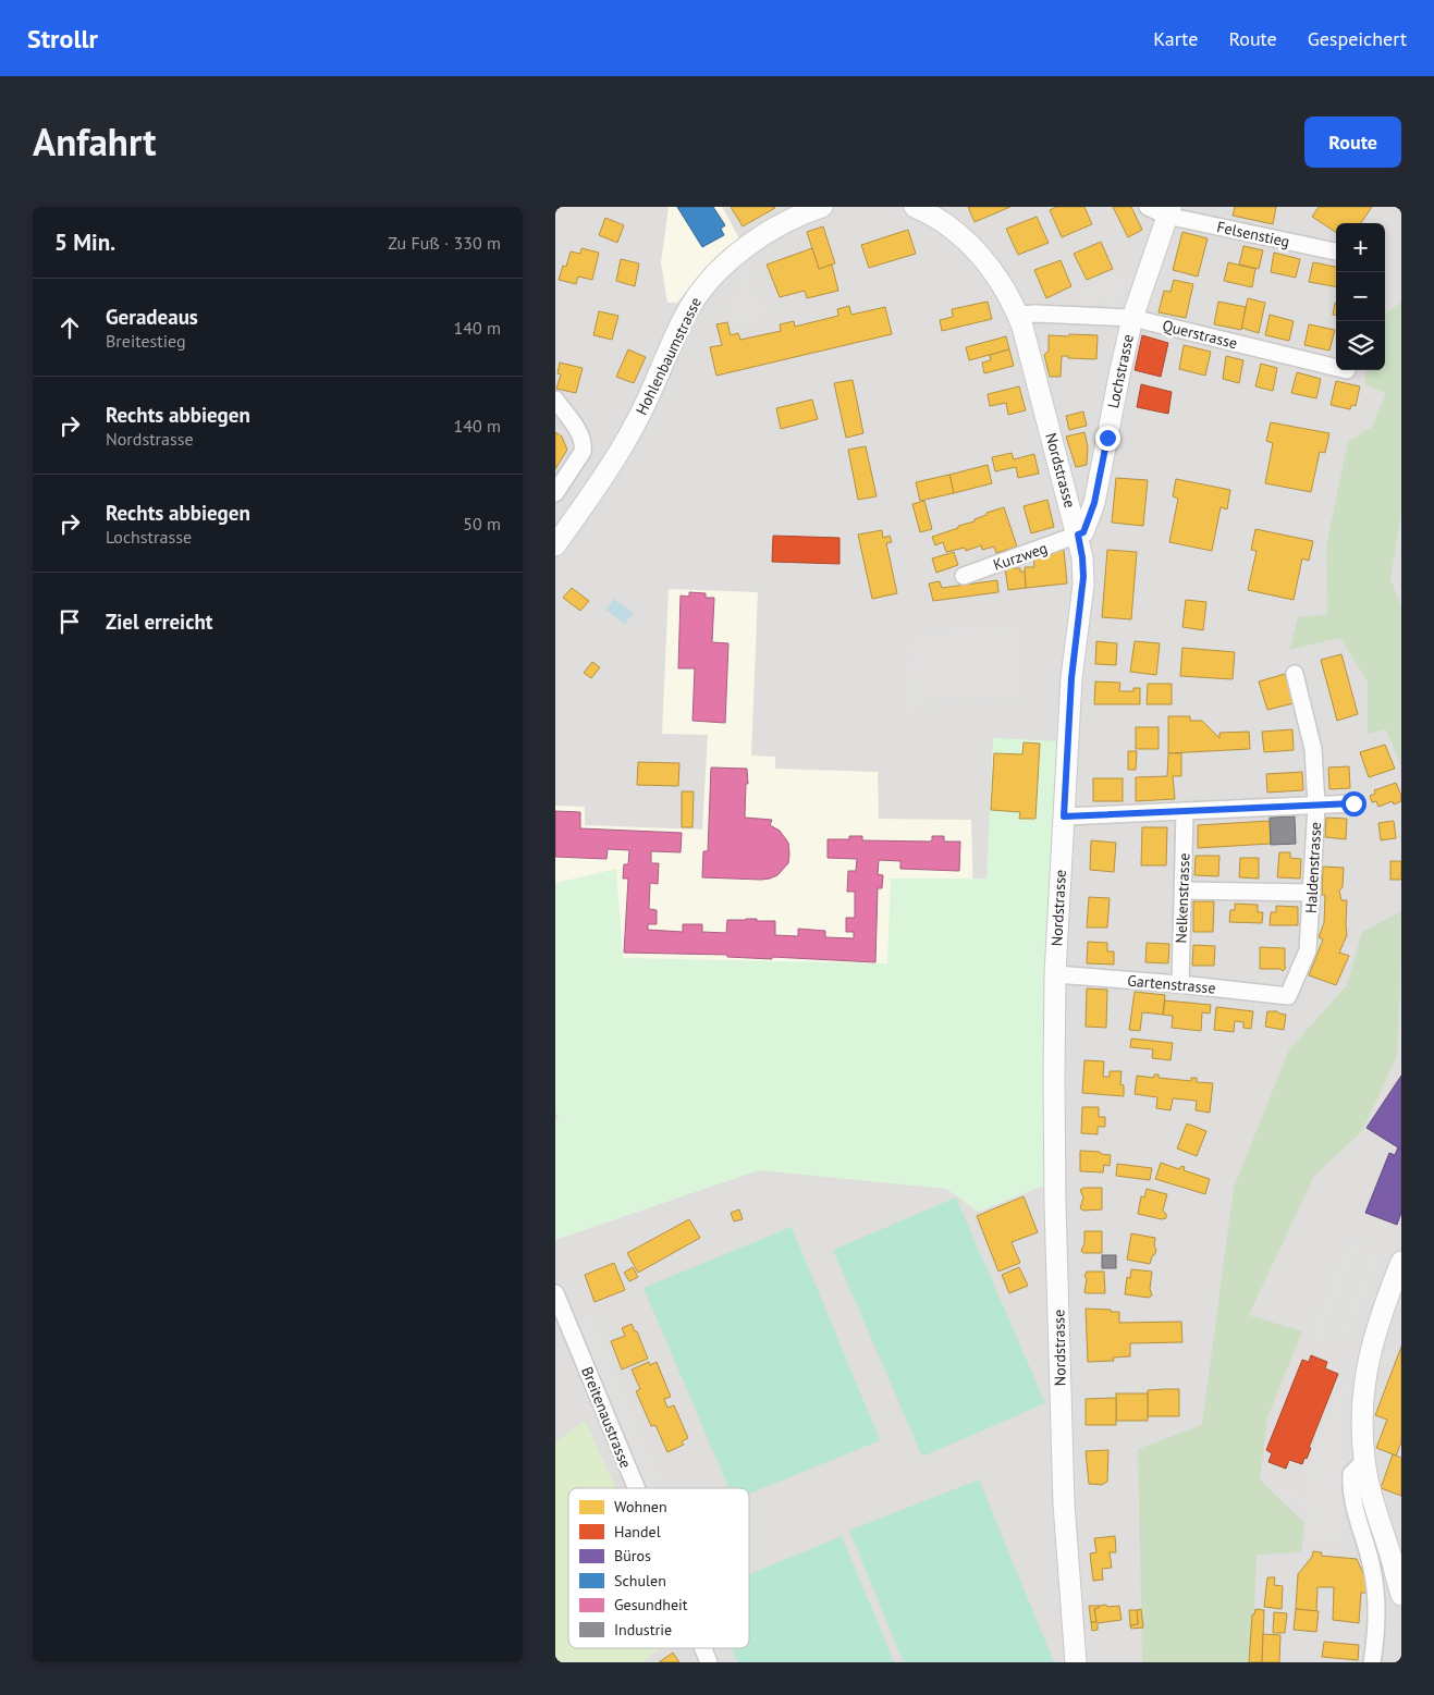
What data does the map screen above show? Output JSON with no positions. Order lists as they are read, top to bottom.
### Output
{
  "streets": {
    "street": [
      "Felsenstieg",
      "Querstrasse",
      "Hohlenbaumstrasse",
      "Lochstrasse",
      "Nordstrasse",
      "Kurzweg",
      "Haldenstrasse",
      "Nelkenstrasse",
      "Gartenstrasse",
      "Breitenaustrasse"
    ]
  },
  "crossings": [
    ["Felsenstieg", "Lochstrasse"],
    ["Querstrasse", "Lochstrasse"],
    ["Querstrasse", "Nordstrasse"],
    ["Lochstrasse", "Nordstrasse"],
    ["Lochstrasse", "Kurzweg"],
    ["Nordstrasse", "Kurzweg"],
    ["Nordstrasse", "Gartenstrasse"],
    ["Haldenstrasse", "Gartenstrasse"],
    ["Nelkenstrasse", "Gartenstrasse"]
  ],
  "legend": [
    "Wohnen",
    "Handel",
    "Büros",
    "Schulen",
    "Gesundheit",
    "Industrie"
  ],
  "page": {
    "header": "Strollr",
    "nav": ["Karte", "Route", "Gespeichert"],
    "title": "Anfahrt",
    "buttons": "Route",
    "heading": ["5 Min.", "Zu Fuß · 330 m"],
    "map_buttons": ["+", "−"],
    "list": [
      ["Geradeaus", "Breitestieg", "140 m"],
      ["Rechts abbiegen", "Nordstrasse", "140 m"],
      ["Rechts abbiegen", "Lochstrasse", "50 m"],
      "Ziel erreicht"
    ]
  }
}
